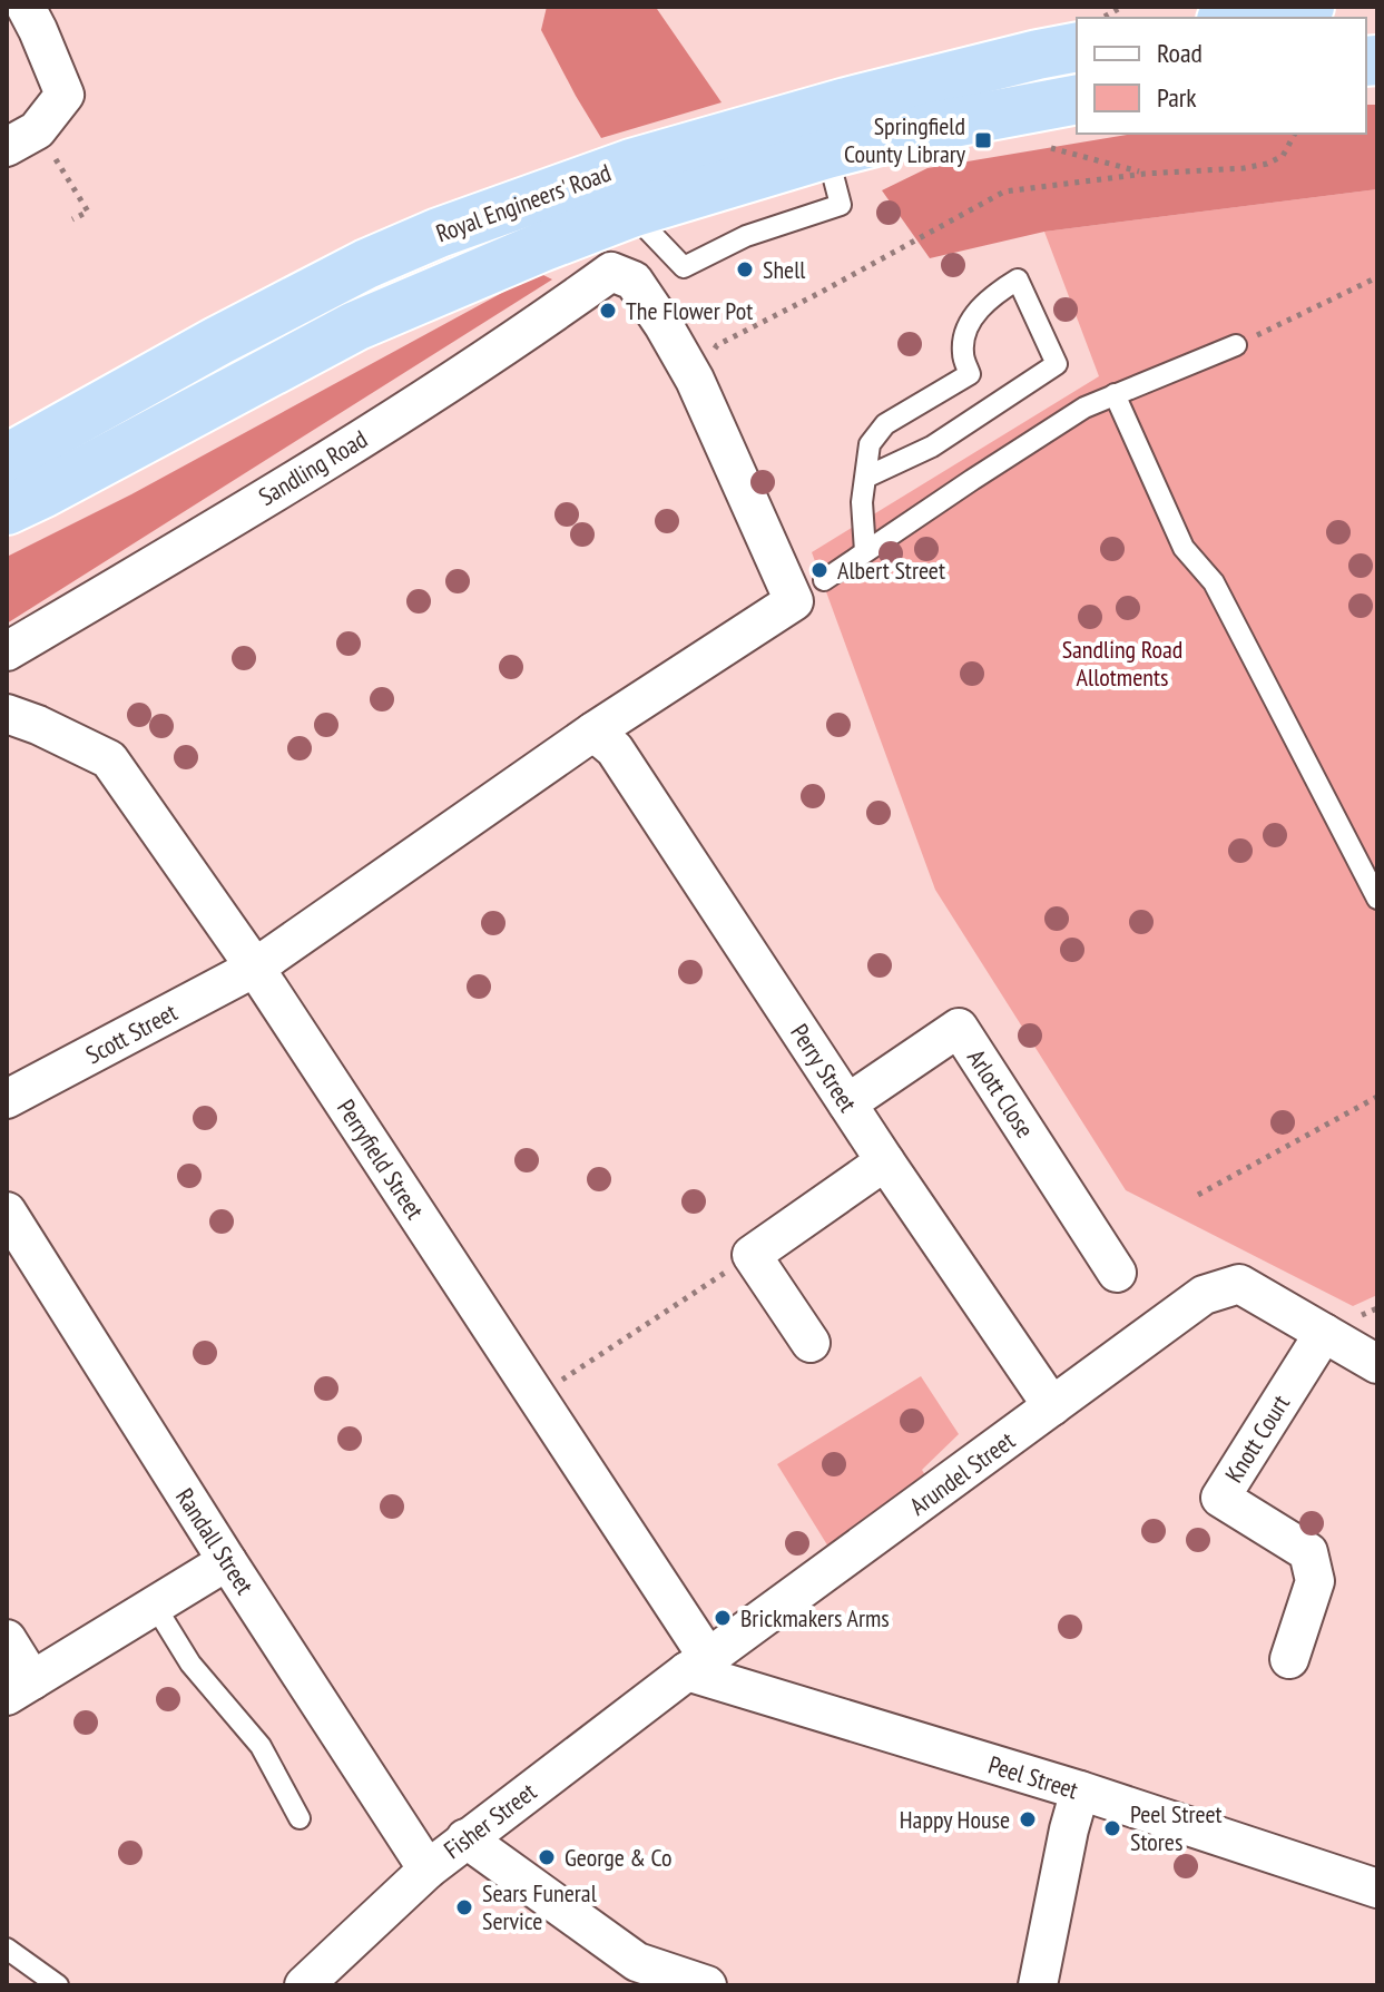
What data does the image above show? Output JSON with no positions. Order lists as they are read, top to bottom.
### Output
{
  "streets": {
    "highway": ["Royal Engineers' Road"],
    "street": [
      "Sandling Road",
      "Scott Street",
      "Perry Street",
      "Arlott Close",
      "Perryfield Street",
      "Knott Court",
      "Arundel Street",
      "Randall Street",
      "Peel Street",
      "Fisher Street"
    ]
  },
  "crossings": [
    ["Scott Street", "Perryfield Street"],
    ["Perry Street", "Arlott Close"],
    ["Perry Street", "Arundel Street"],
    ["Perryfield Street", "Arundel Street"],
    ["Perryfield Street", "Peel Street"],
    ["Perryfield Street", "Fisher Street"],
    ["Knott Court", "Arundel Street"],
    ["Arundel Street", "Peel Street"],
    ["Arundel Street", "Fisher Street"],
    ["Randall Street", "Fisher Street"],
    ["Peel Street", "Fisher Street"]
  ],
  "parks": ["Sandling Road Allotments"],
  "places": {
    "transit": ["Springfield County Library"],
    "other": [
      "Shell",
      "The Flower Pot",
      "Albert Street",
      "Brickmakers Arms",
      "Happy House",
      "Peel Street Stores",
      "George & Co",
      "Sears Funeral Service"
    ]
  },
  "legend": ["Road", "Park"]
}
